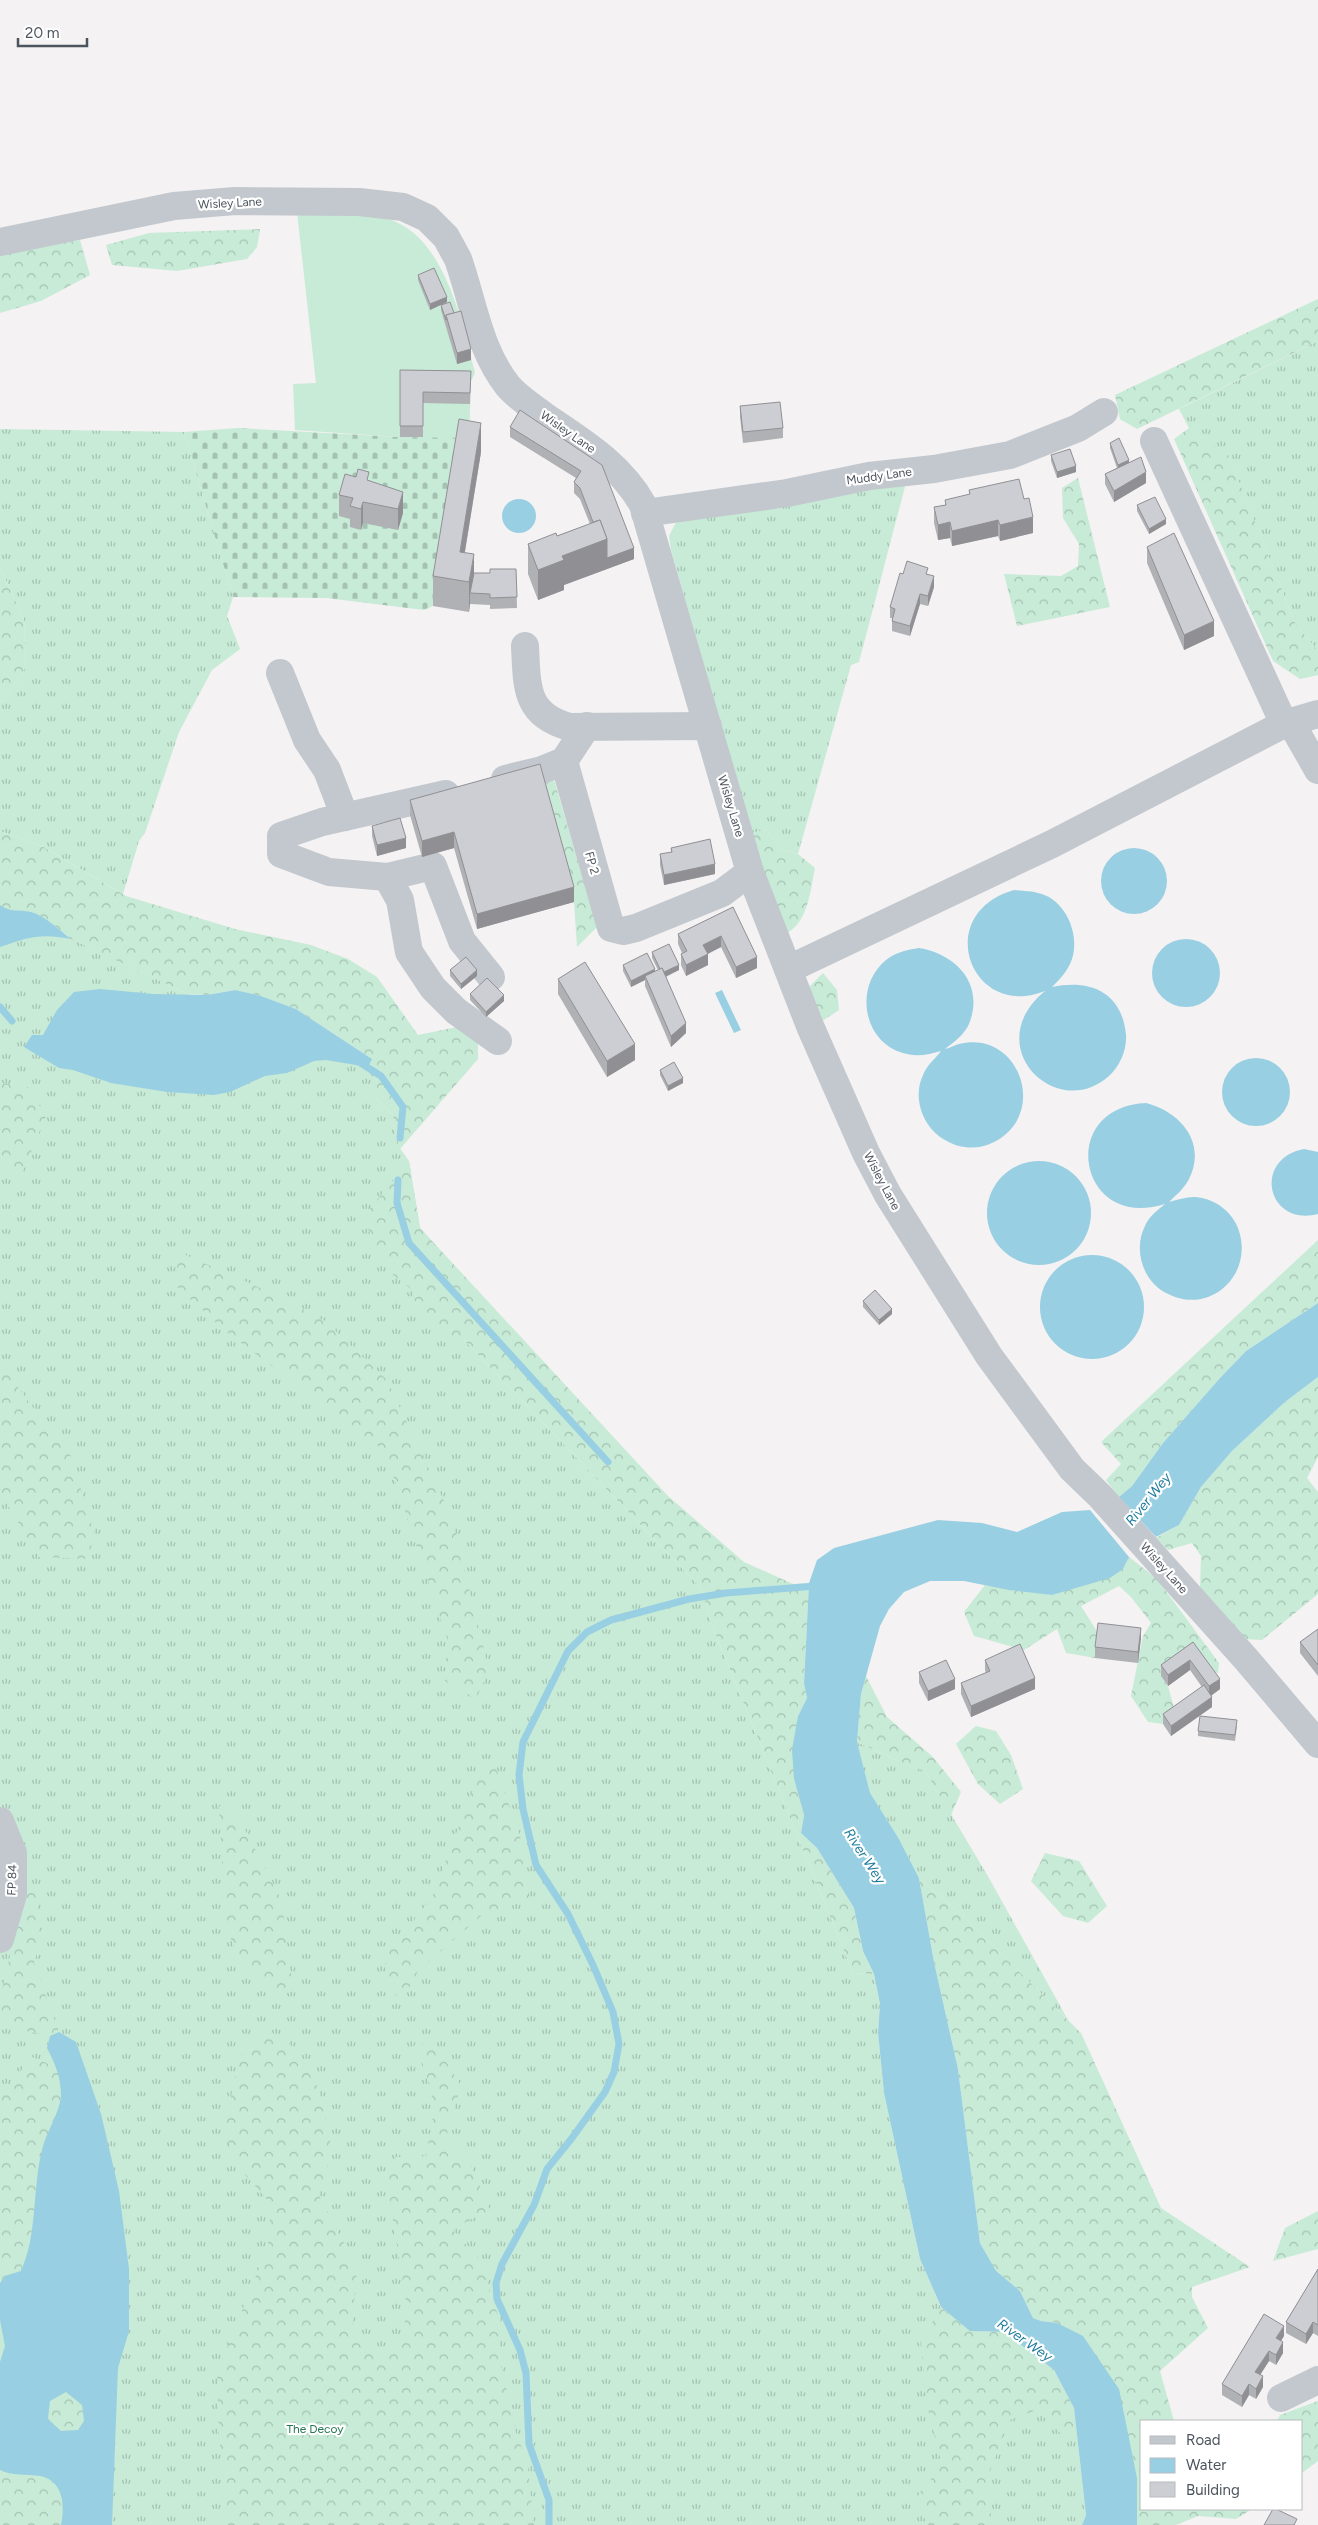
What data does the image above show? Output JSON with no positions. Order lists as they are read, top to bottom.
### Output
{
  "streets": {
    "street": [
      "Wisley Lane",
      "Muddy Lane",
      "FP 2",
      "FP 84"
    ]
  },
  "crossings": [
    ["Wisley Lane", "Muddy Lane"],
    ["Wisley Lane", "FP 2"]
  ],
  "water": ["River Wey"],
  "parks": ["The Decoy"],
  "legend": ["Road", "Water", "Building"],
  "scale_bar": "20 m"
}
